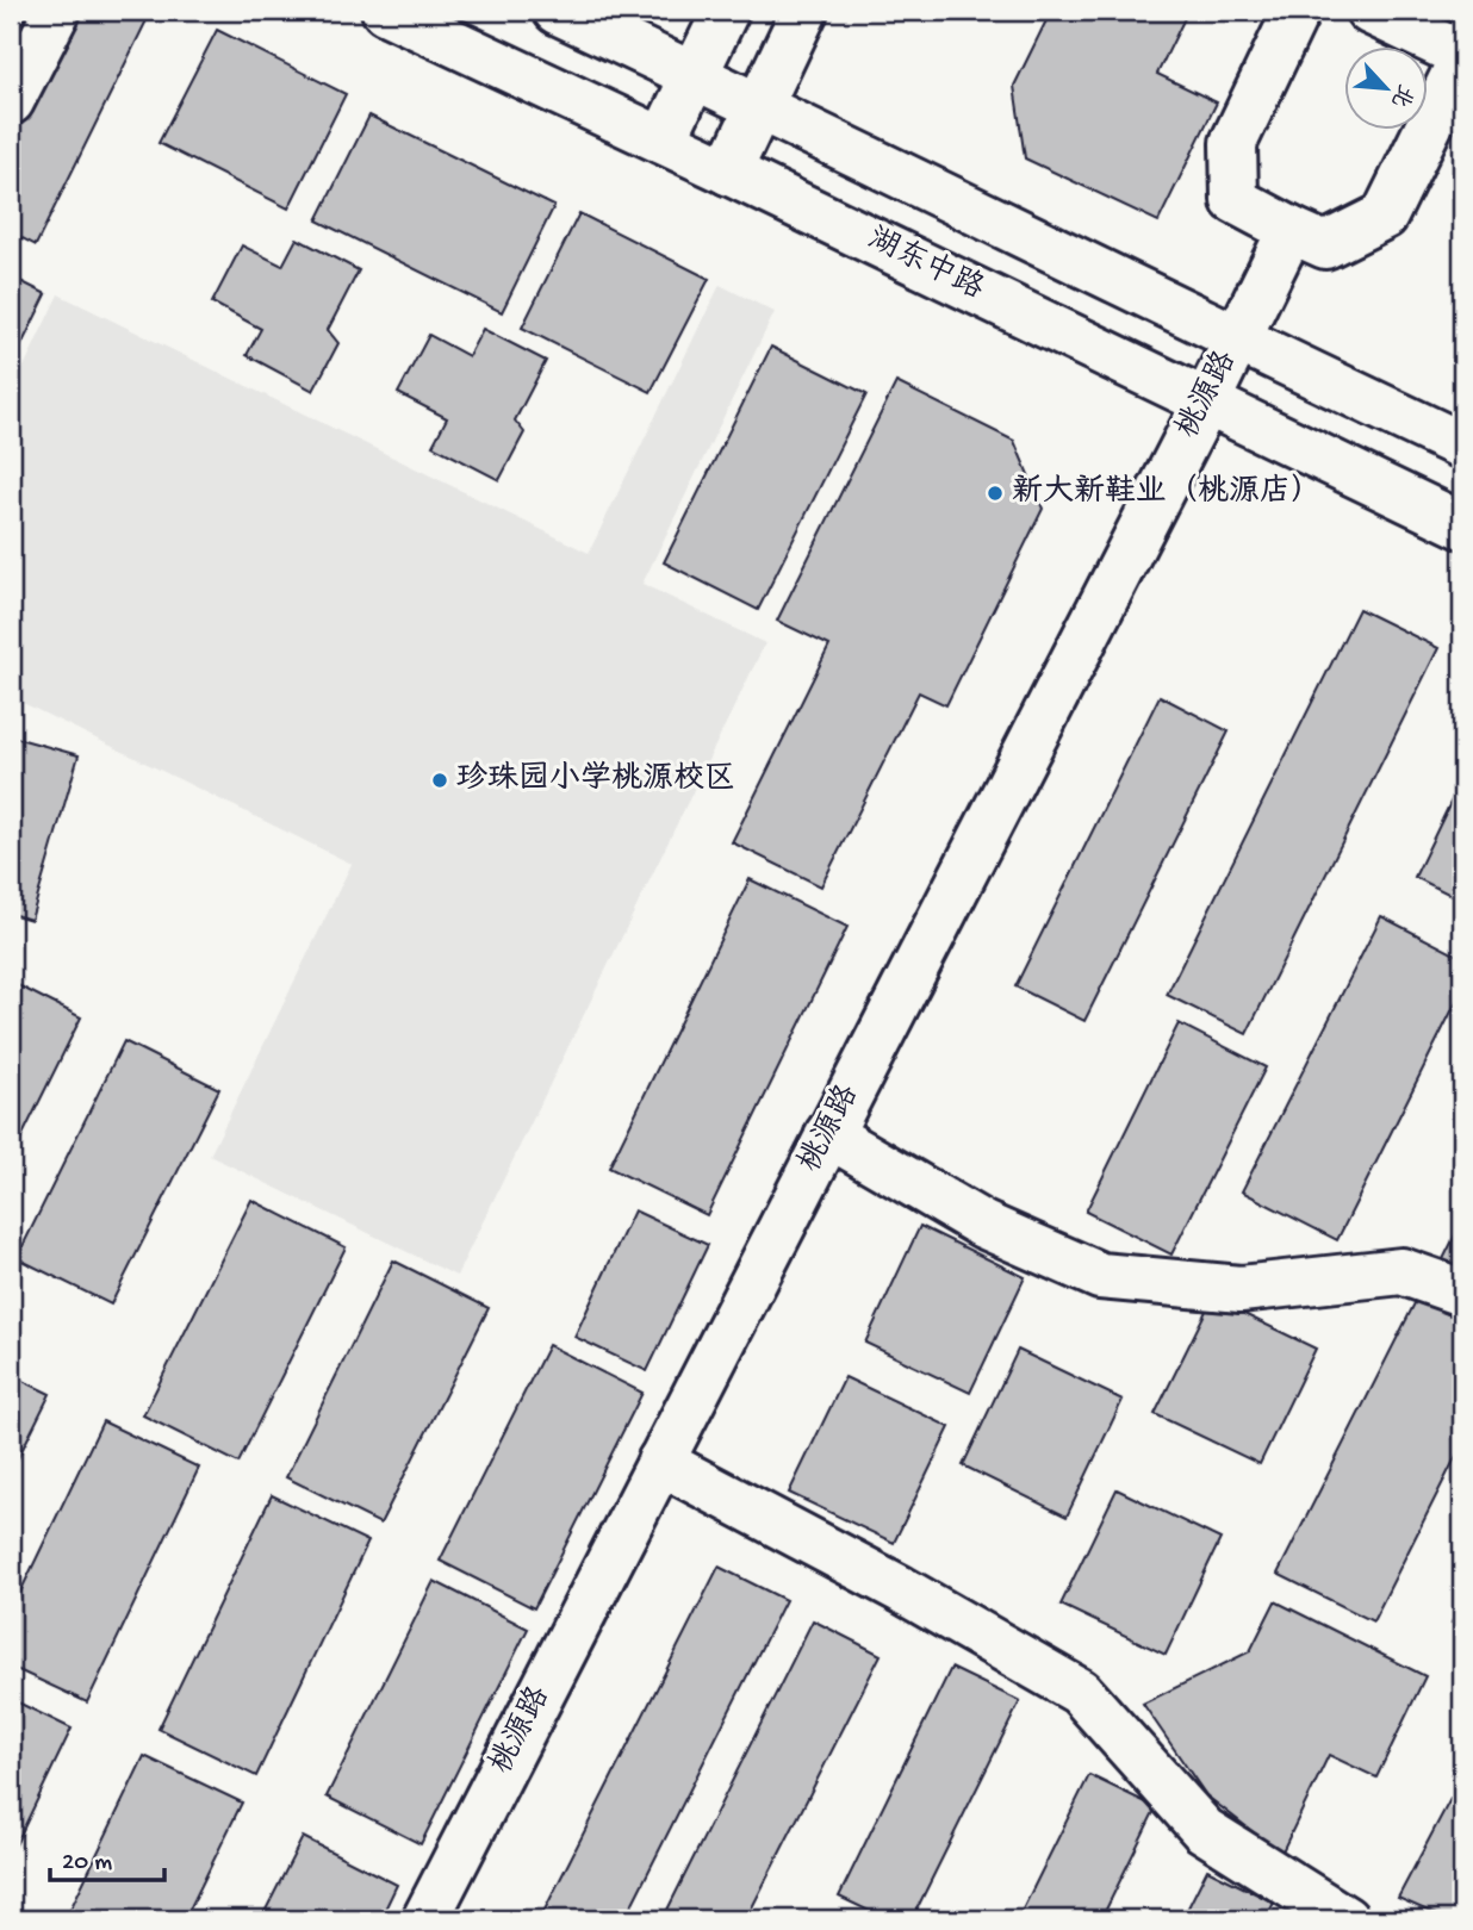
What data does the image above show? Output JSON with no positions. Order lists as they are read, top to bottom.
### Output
{
  "streets": {
    "street": ["湖东中路", "桃源路"]
  },
  "crossings": [
    ["湖东中路", "桃源路"]
  ],
  "places": ["新大新鞋业（桃源店）", "珍珠园小学桃源校区"],
  "scale_bar": "20 m",
  "north": "bottom right"
}
